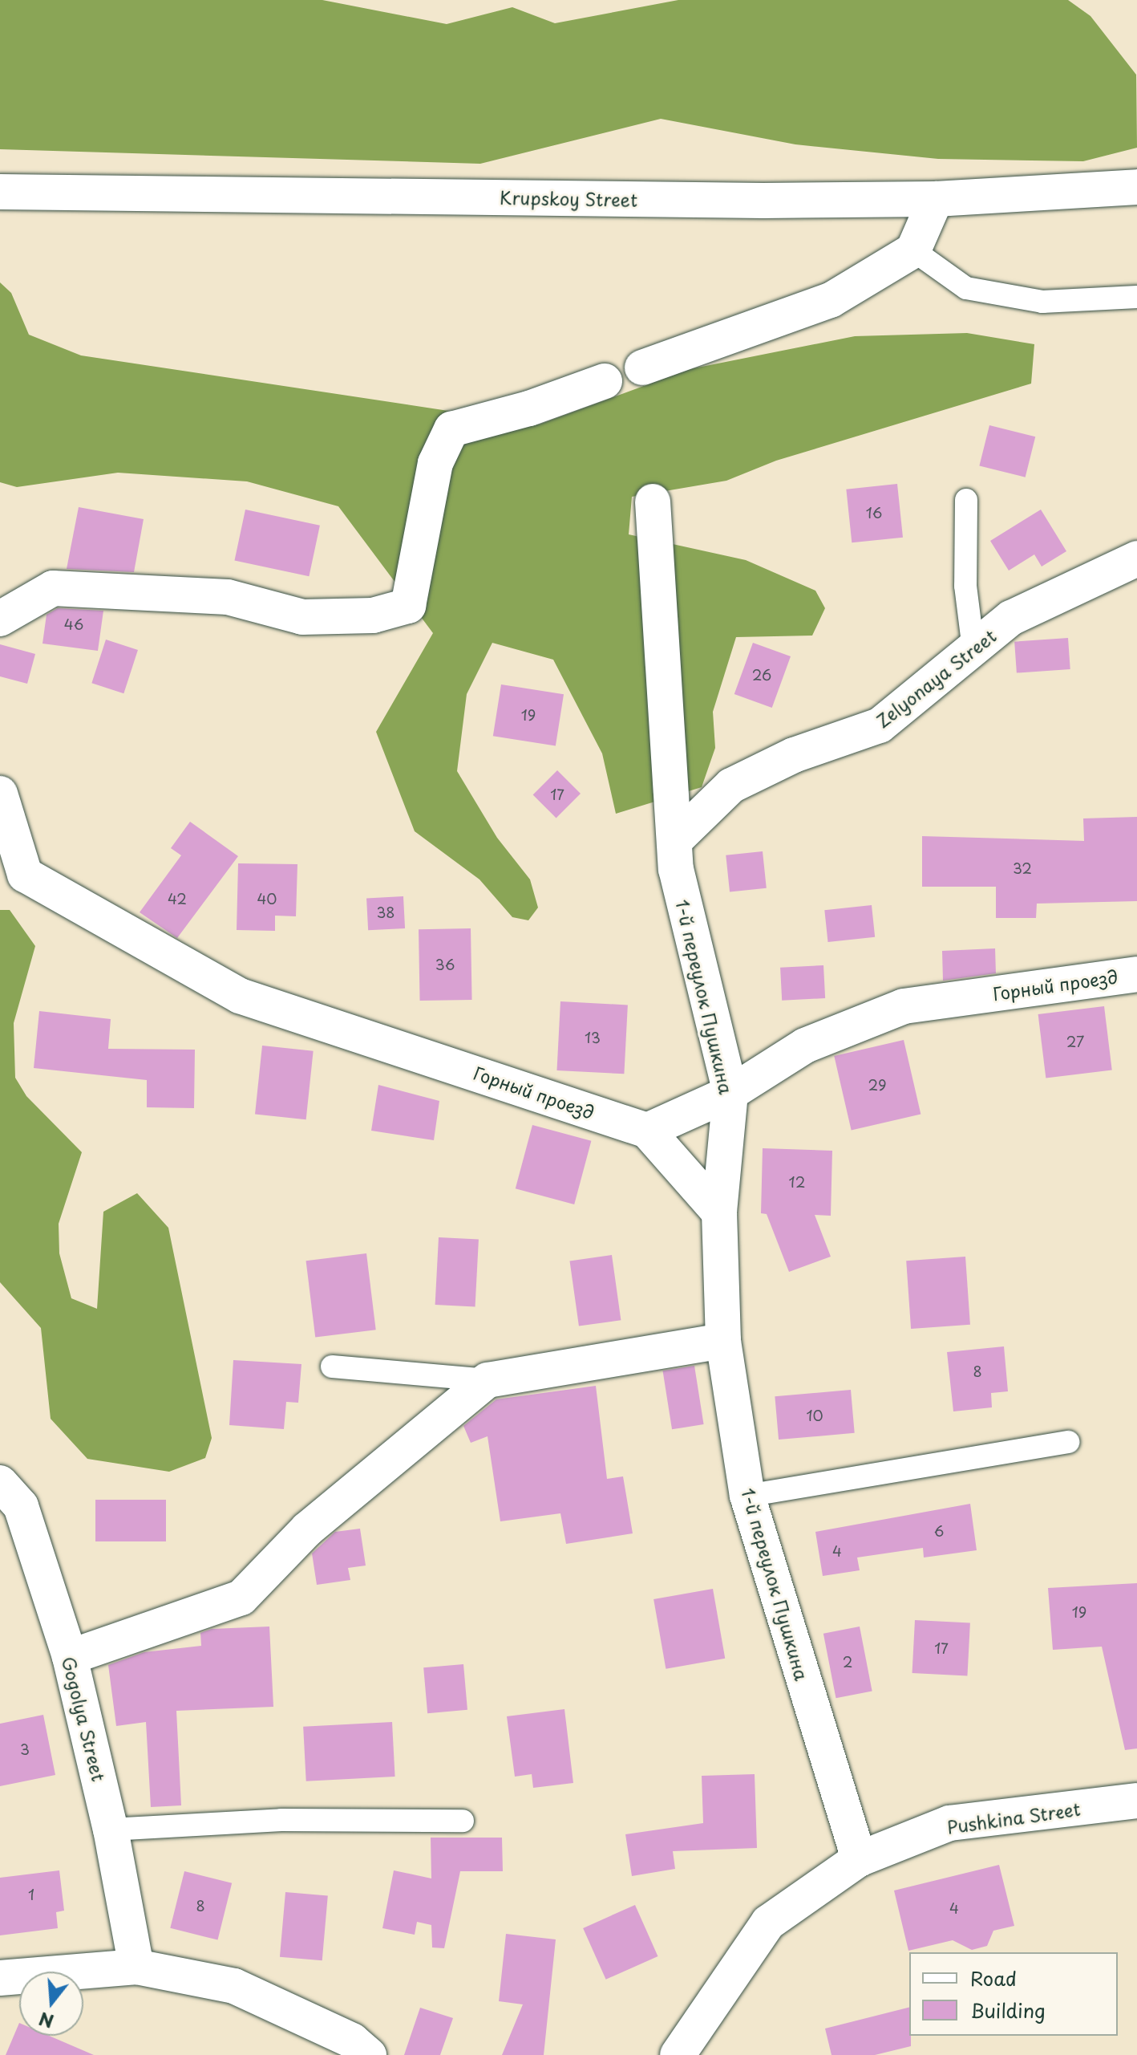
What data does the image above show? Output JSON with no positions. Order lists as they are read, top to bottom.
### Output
{
  "streets": {
    "street": [
      "Krupskoy Street",
      "Zelyonaya Street",
      "Горный проезд",
      "1-й переулок Пушкина",
      "Gogolya Street",
      "Pushkina Street"
    ]
  },
  "crossings": [
    ["Zelyonaya Street", "1-й переулок Пушкина"],
    ["Горный проезд", "1-й переулок Пушкина"],
    ["1-й переулок Пушкина", "Pushkina Street"]
  ],
  "house_numbers": [
    "16",
    "46",
    "26",
    "19",
    "17",
    "32",
    "42",
    "40",
    "38",
    "36",
    "13",
    "27",
    "29",
    "12",
    "8",
    "10",
    "6",
    "4",
    "19",
    "17",
    "2",
    "3",
    "1",
    "8",
    "4"
  ],
  "legend": ["Road", "Building"],
  "north": "bottom"
}
